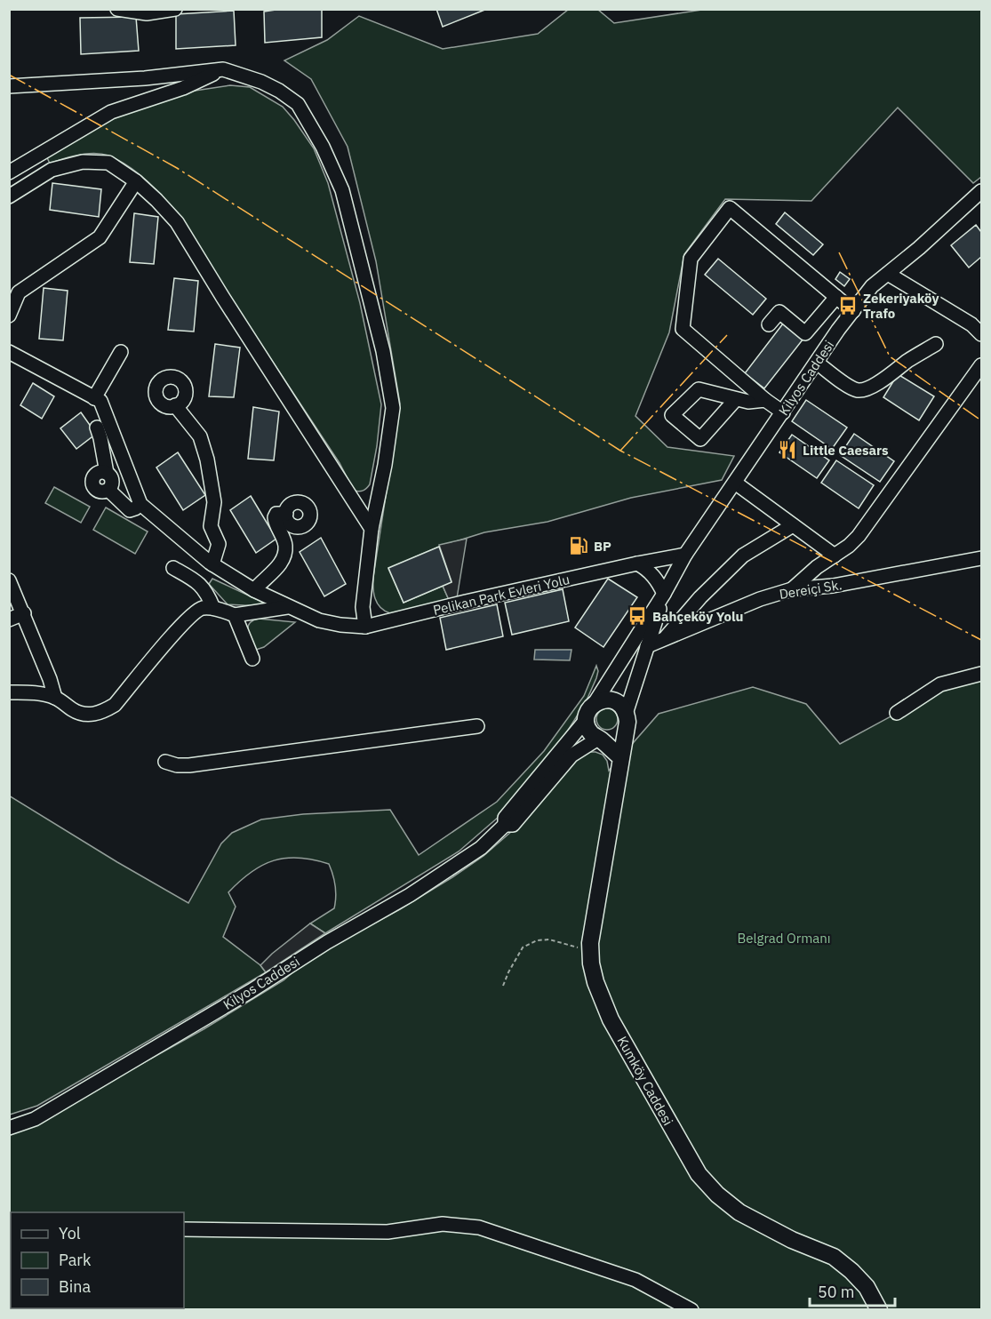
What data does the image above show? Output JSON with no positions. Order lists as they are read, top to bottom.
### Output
{
  "streets": {
    "main road": ["Kumköy Caddesi"],
    "street": ["Kilyos Caddesi", "Dereiçi Sk.", "Pelikan Park Evleri Yolu"]
  },
  "crossings": [
    ["Kilyos Caddesi", "Pelikan Park Evleri Yolu"]
  ],
  "parks": ["Belgrad Ormanı"],
  "places": {
    "bus stop": ["Zekeriyaköy Trafo", "Bahçeköy Yolu"],
    "restaurant": ["Little Caesars"],
    "fuel station": ["BP"]
  },
  "legend": ["Yol", "Park", "Bina"],
  "scale_bar": "50 m"
}
